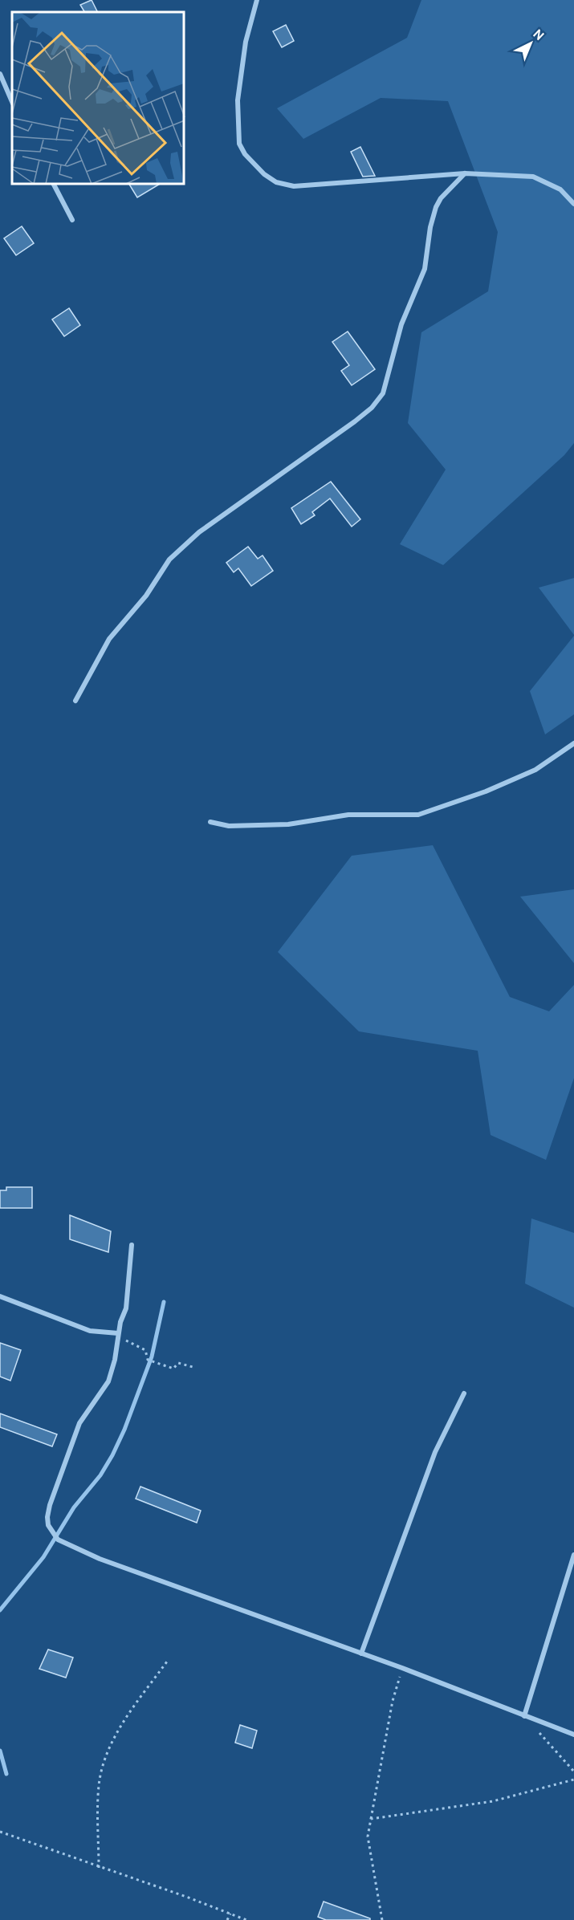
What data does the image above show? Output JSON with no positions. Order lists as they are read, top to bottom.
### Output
{
  "north": "top right"
}
